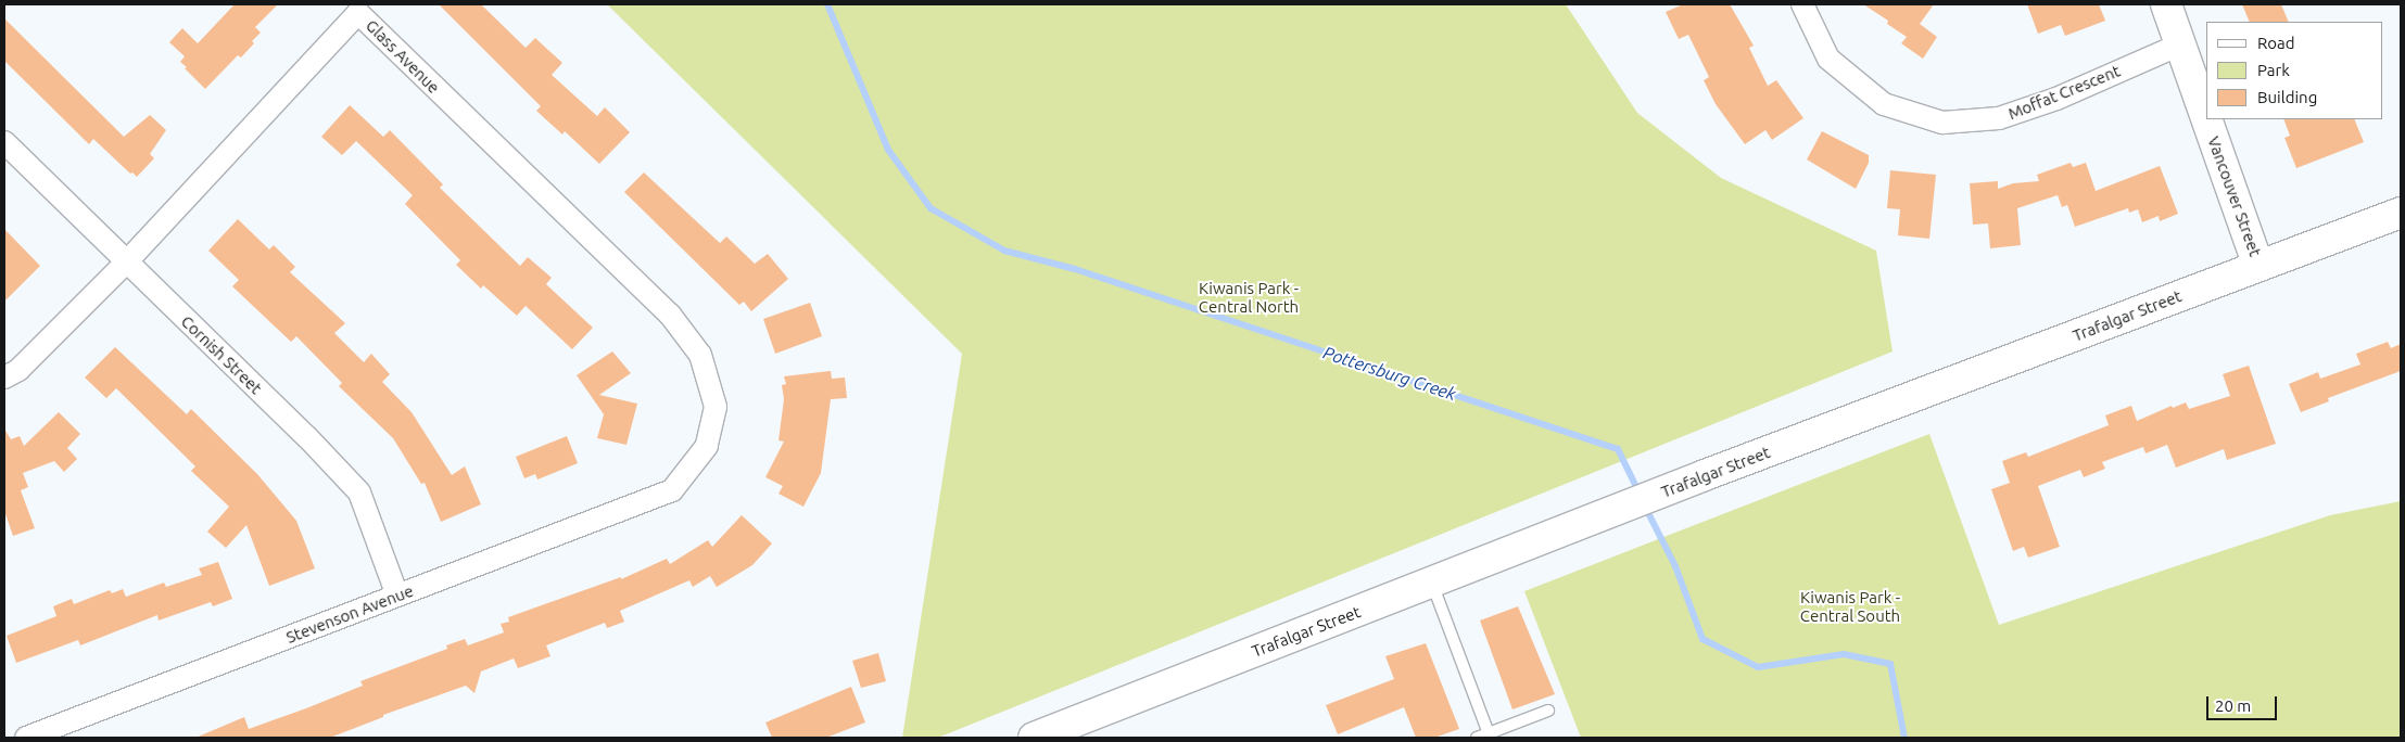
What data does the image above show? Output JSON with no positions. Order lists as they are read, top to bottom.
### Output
{
  "streets": {
    "main road": ["Vancouver Street", "Trafalgar Street"],
    "street": [
      "Glass Avenue",
      "Moffat Crescent",
      "Cornish Street",
      "Stevenson Avenue"
    ]
  },
  "crossings": [
    ["Glass Avenue", "Cornish Street"],
    ["Glass Avenue", "Stevenson Avenue"],
    ["Moffat Crescent", "Vancouver Street"],
    ["Vancouver Street", "Trafalgar Street"],
    ["Cornish Street", "Stevenson Avenue"]
  ],
  "water": ["Pottersburg Creek"],
  "parks": ["Kiwanis Park - Central North", "Kiwanis Park - Central South"],
  "legend": ["Road", "Park", "Building"],
  "scale_bar": "20 m"
}
